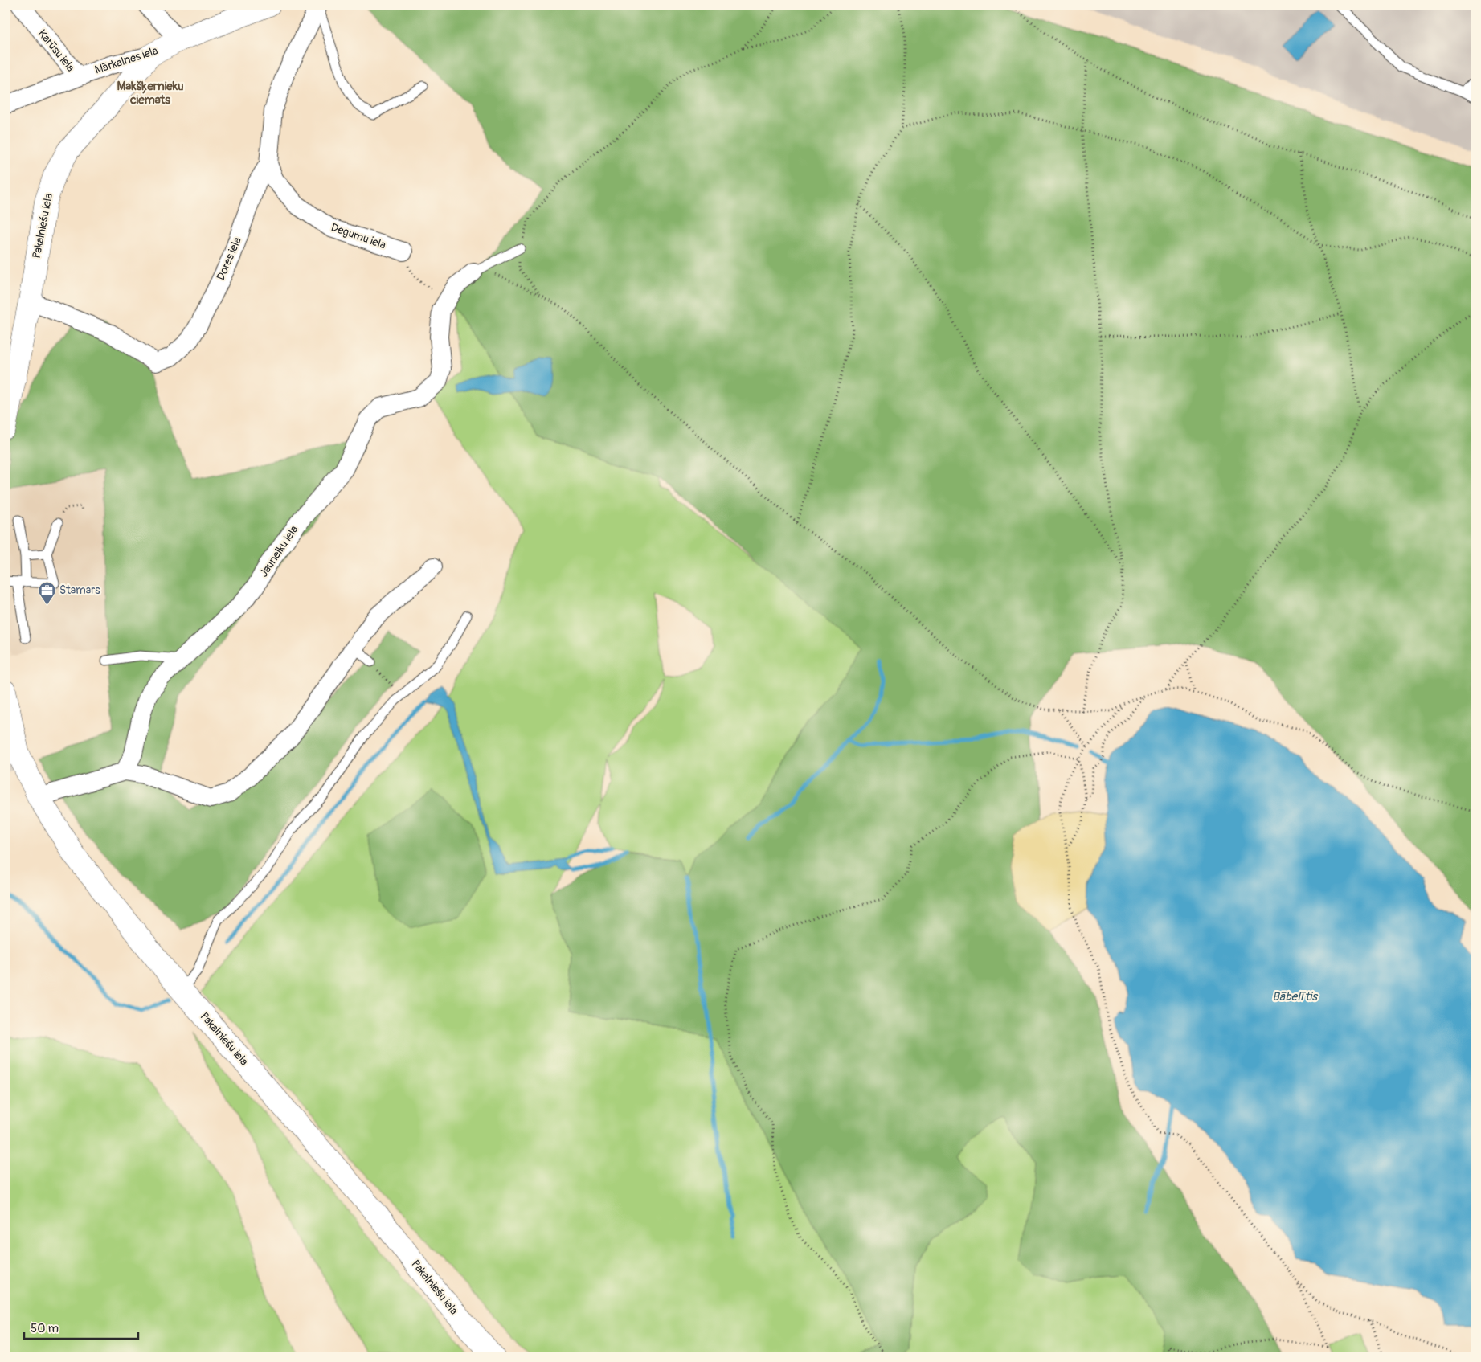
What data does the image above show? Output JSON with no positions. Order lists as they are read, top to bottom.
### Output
{
  "streets": {
    "street": [
      "Karūsu iela",
      "Mārkalnes iela",
      "Pakalniešu iela",
      "Degumu iela",
      "Dores iela",
      "Jaunelku iela"
    ]
  },
  "crossings": [
    ["Karūsu iela", "Mārkalnes iela"],
    ["Mārkalnes iela", "Pakalniešu iela"],
    ["Pakalniešu iela", "Dores iela"],
    ["Degumu iela", "Dores iela"]
  ],
  "districts": ["Makšķernieku ciemats"],
  "water": ["Bābelītis"],
  "places": {
    "office": ["Stamars"]
  },
  "scale_bar": "50 m"
}
